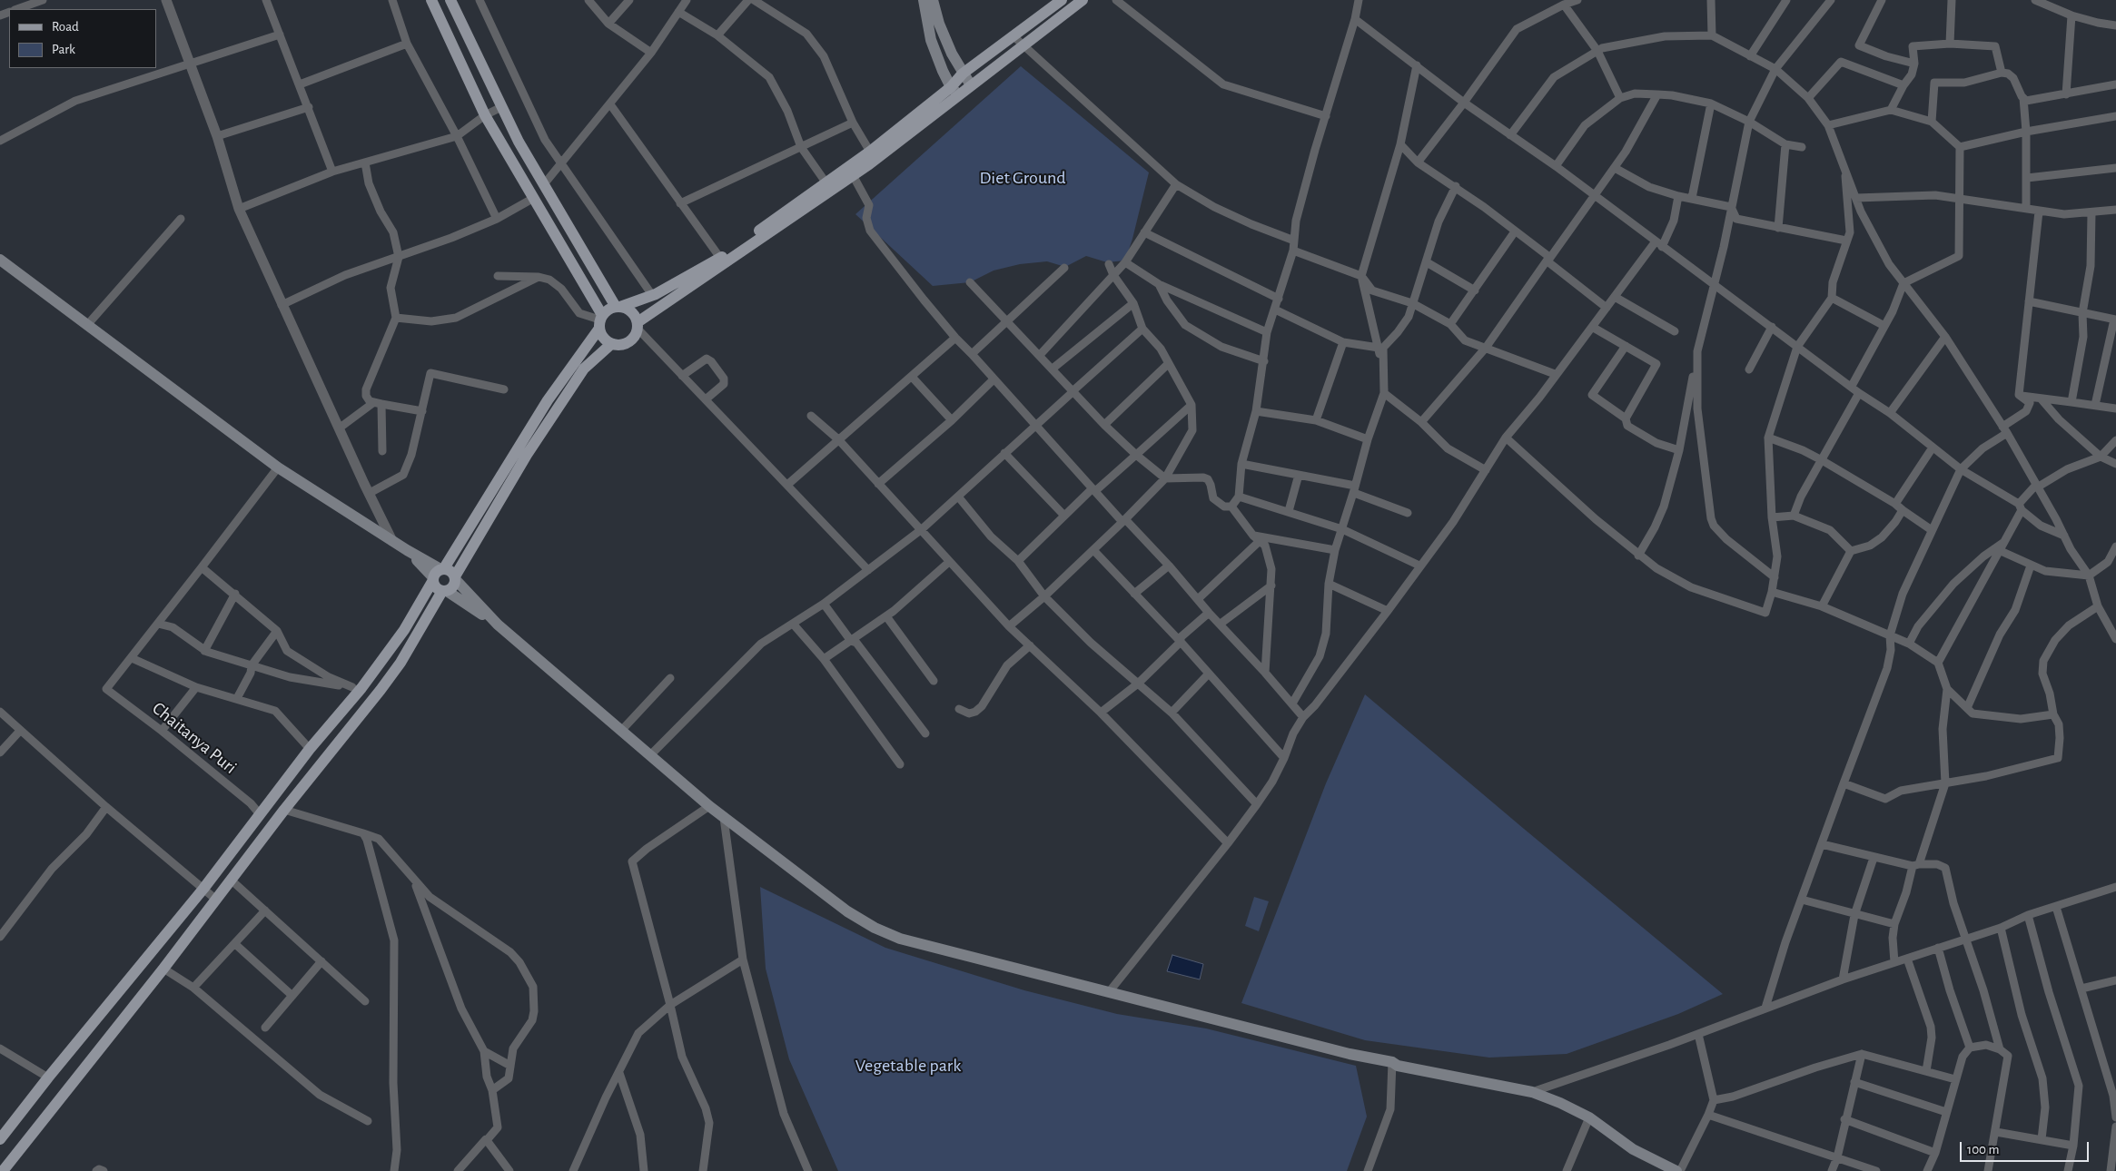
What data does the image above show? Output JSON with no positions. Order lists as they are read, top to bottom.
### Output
{
  "streets": {
    "street": ["Chaitanya Puri"]
  },
  "parks": ["Diet Ground", "Vegetable park"],
  "legend": ["Road", "Park"],
  "scale_bar": "100 m"
}
